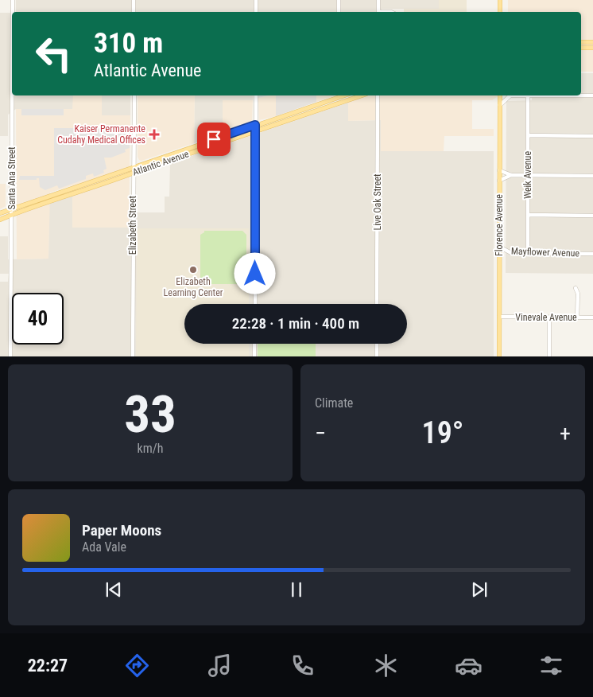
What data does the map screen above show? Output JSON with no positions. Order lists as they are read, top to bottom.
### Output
{
  "streets": {
    "main road": ["Atlantic Avenue", "Florence Avenue"],
    "street": [
      "Weik Avenue",
      "Santa Ana Street",
      "Live Oak Street",
      "Elizabeth Street",
      "Mayflower Avenue",
      "Vinevale Avenue"
    ]
  },
  "crossings": [
    ["Atlantic Avenue", "Santa Ana Street"],
    ["Atlantic Avenue", "Elizabeth Street"],
    ["Weik Avenue", "Mayflower Avenue"],
    ["Florence Avenue", "Mayflower Avenue"],
    ["Florence Avenue", "Vinevale Avenue"]
  ],
  "places": {
    "health": ["Kaiser Permanente Cudahy Medical Offices"],
    "other": ["Elizabeth Learning Center"]
  },
  "page": {
    "turn": ["310 m", "Atlantic Avenue"],
    "limit": "40",
    "trip": "22:28 · 1 min · 400 m",
    "tile": [
      ["33", "km/h"],
      "Climate"
    ],
    "heat": ["−", "19°", "+"],
    "song": ["Paper Moons", "Ada Vale"],
    "tabs": "22:27"
  }
}
